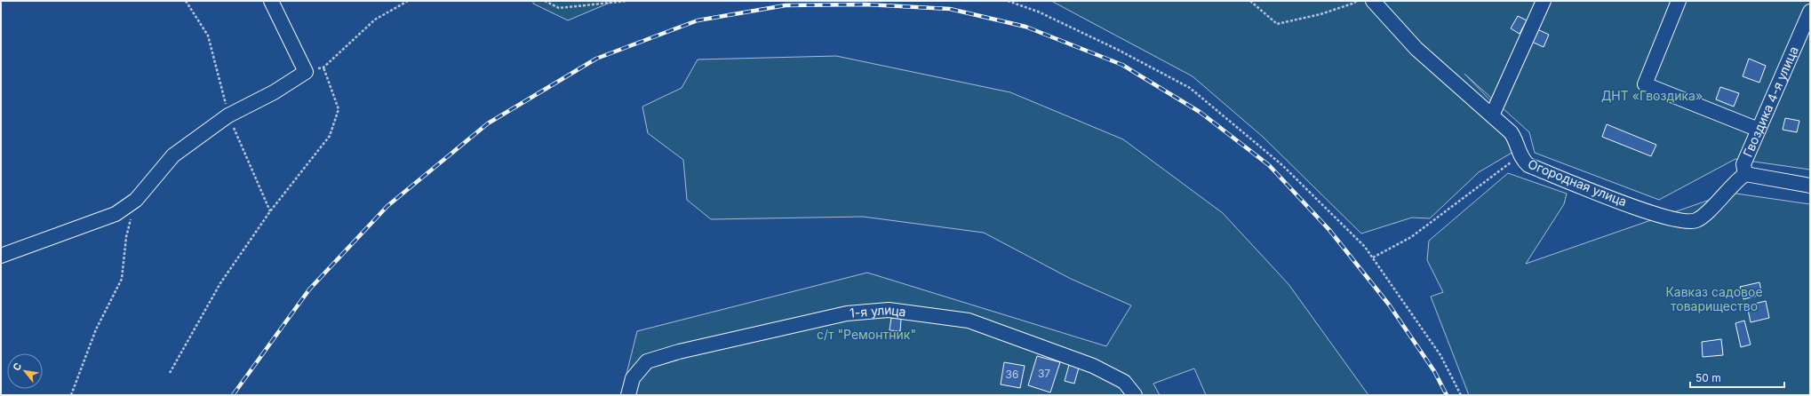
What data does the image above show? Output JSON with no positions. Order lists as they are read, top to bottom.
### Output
{
  "streets": {
    "street": ["Гвоздика 4-я улица", "Огородная улица", "1-я улица"]
  },
  "crossings": [
    ["Гвоздика 4-я улица", "Огородная улица"]
  ],
  "parks": ["ДНТ «Гвоздика»", "Кавказ садовое товарищество", "с/т \"Ремонтник\""],
  "house_numbers": ["37", "36"],
  "scale_bar": "50 m",
  "north": "top left"
}
